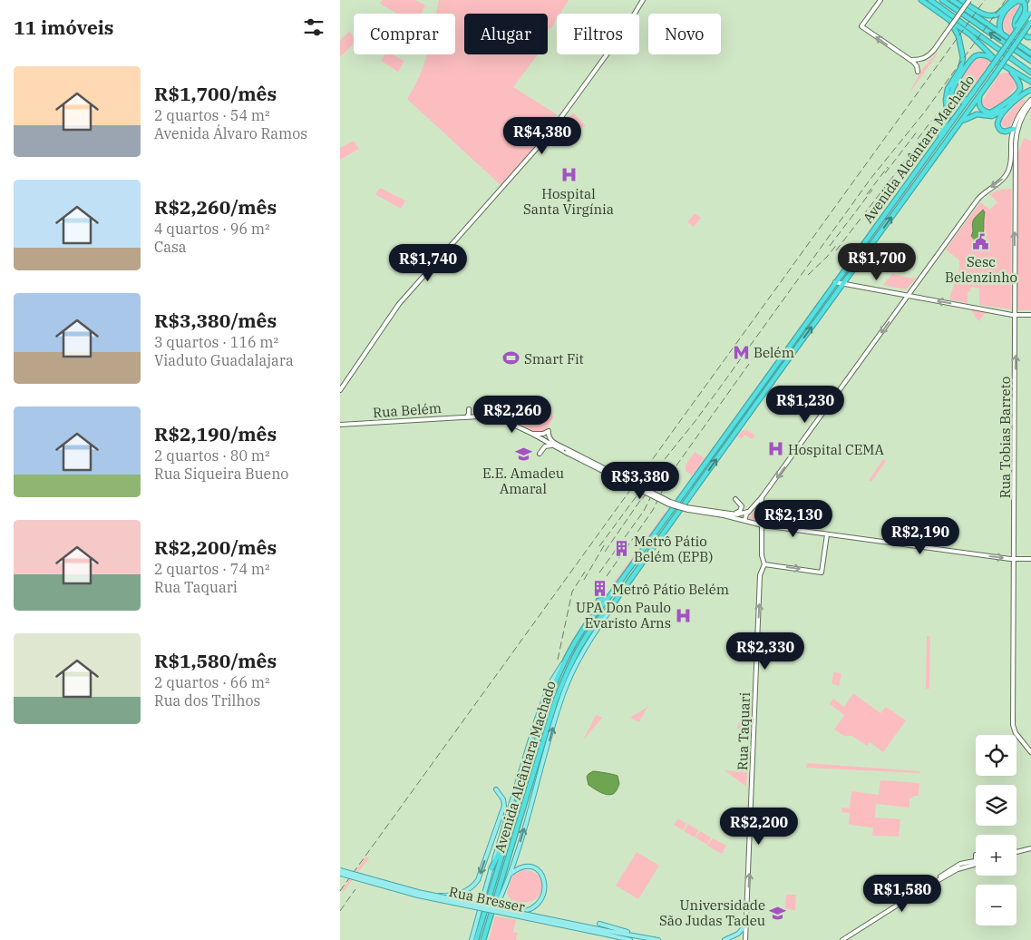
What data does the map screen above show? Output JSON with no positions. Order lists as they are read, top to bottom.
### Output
{
  "streets": {
    "highway": ["Avenida Alcântara Machado"],
    "main road": [
      "Rua Belém",
      "Rua Tobias Barreto",
      "Rua Taquari",
      "Rua Bresser"
    ]
  },
  "one_way": ["Rua Tobias Barreto", "Rua Taquari"],
  "places": {
    "hospital": ["Hospital Santa Virgínia", "Hospital CEMA", "UPA Don Paulo Evaristo Arns"],
    "public building": ["Sesc Belenzinho"],
    "metro station": ["Belém"],
    "sports": ["Smart Fit"],
    "school or university": ["E.E. Amadeu Amaral", "Universidade São Judas Tadeu"],
    "building": ["Metrô Pátio Belém (EPB)", "Metrô Pátio Belém"]
  },
  "page": {
    "heading": "11 imóveis",
    "chip": [
      "Comprar",
      "Alugar",
      "Filtros",
      "Novo"
    ],
    "list": [
      {
        "name": "R$1,700/mês",
        "note": "2 quartos · 54 m² · Avenida Álvaro Ramos"
      },
      {
        "name": "R$2,260/mês",
        "note": "4 quartos · 96 m² · Casa"
      },
      {
        "name": "R$3,380/mês",
        "note": "3 quartos · 116 m² · Viaduto Guadalajara"
      },
      {
        "name": "R$2,190/mês",
        "note": "2 quartos · 80 m² · Rua Siqueira Bueno"
      },
      {
        "name": "R$2,200/mês",
        "note": "2 quartos · 74 m² · Rua Taquari"
      },
      {
        "name": "R$1,580/mês",
        "note": "2 quartos · 66 m² · Rua dos Trilhos"
      }
    ],
    "price": [
      "R$4,380",
      "R$1,700",
      "R$1,740",
      "R$1,230",
      "R$2,260",
      "R$3,380",
      "R$2,130",
      "R$2,190",
      "R$2,330",
      "R$2,200",
      "R$1,580"
    ],
    "map_buttons": ["+", "−"]
  }
}
